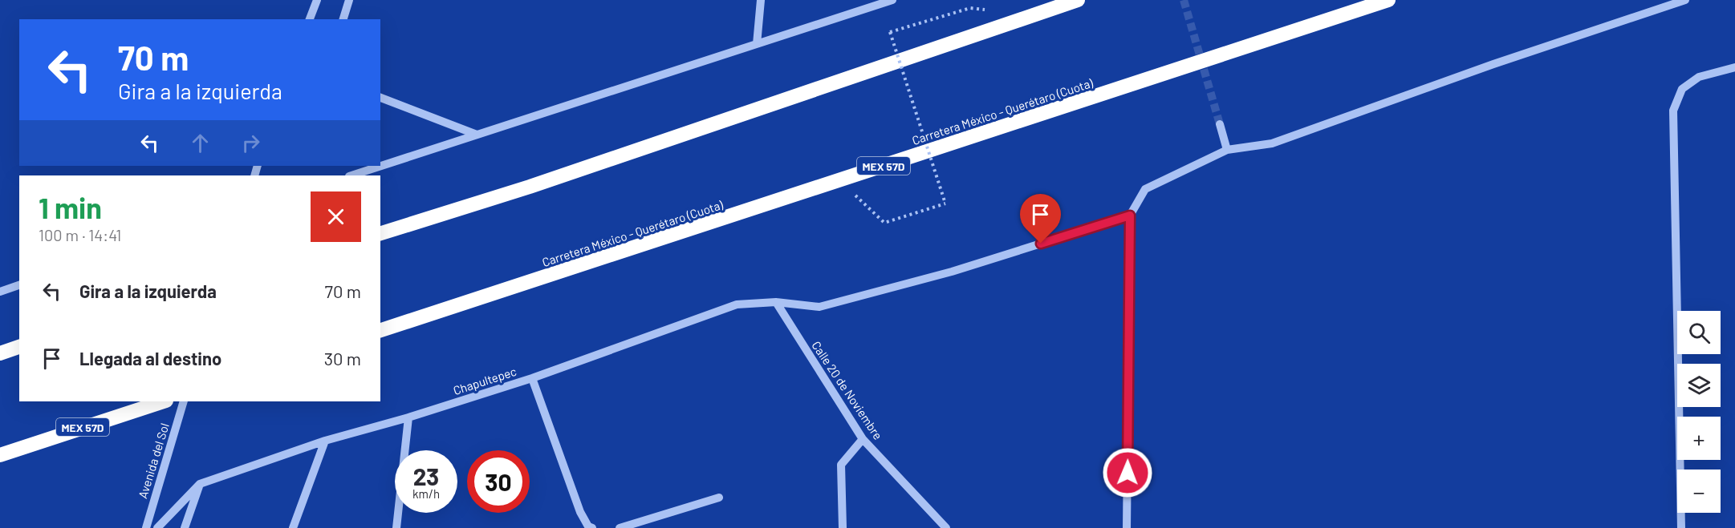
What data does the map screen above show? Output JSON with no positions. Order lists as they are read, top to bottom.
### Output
{
  "streets": {
    "highway": ["Carretera México - Querétaro (Cuota)", "MEX 57D"],
    "street": ["Chapultepec", "Calle 20 de Noviembre", "Avenida del Sol"]
  },
  "crossings": [
    ["Chapultepec", "Calle 20 de Noviembre"]
  ],
  "page": {
    "turn": ["70 m", "Gira a la izquierda"],
    "heading": ["1 min", "100 m · 14:41"],
    "list": [
      {
        "name": "Gira a la izquierda",
        "value": "70 m"
      },
      {
        "name": "Llegada al destino",
        "value": "30 m"
      }
    ],
    "map_buttons": ["+", "−"],
    "speed": "23 km/h",
    "limit": "30"
  }
}
